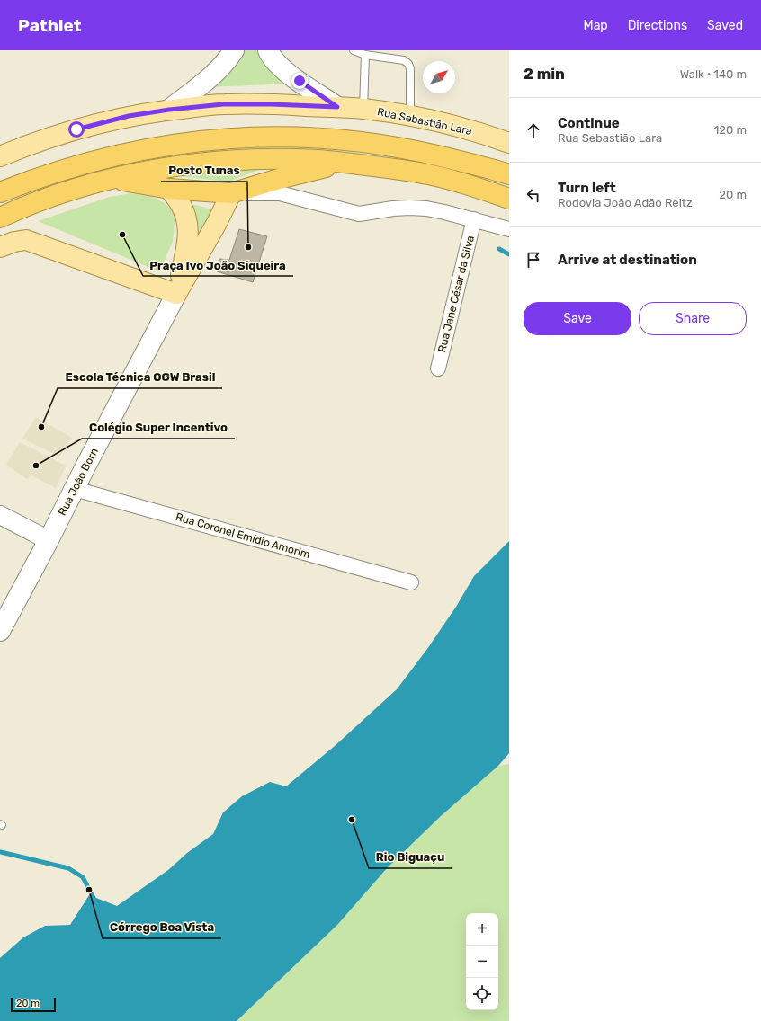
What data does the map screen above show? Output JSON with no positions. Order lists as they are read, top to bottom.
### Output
{
  "streets": {
    "main road": ["Rua Sebastião Lara", "Rua João Born"],
    "street": ["Rua Jane César da Silva", "Rua Coronel Emídio Amorim"]
  },
  "crossings": [
    ["Rua João Born", "Rua Coronel Emídio Amorim"]
  ],
  "places": [
    "Praça Ivo João Siqueira",
    "Posto Tunas",
    "Escola Técnica OGW Brasil",
    "Colégio Super Incentivo",
    "Rio Biguaçu",
    "Córrego Boa Vista"
  ],
  "scale_bar": "20 m",
  "north": "top right",
  "page": {
    "header": "Pathlet",
    "nav": ["Map", "Directions", "Saved"],
    "heading": ["2 min", "Walk · 140 m"],
    "list": [
      ["Continue", "Rua Sebastião Lara", "120 m"],
      ["Turn left", "Rodovia João Adão Reitz", "20 m"],
      "Arrive at destination"
    ],
    "buttons": ["Save", "Share"],
    "map_buttons": ["+", "−"],
    "scale": "20 m"
  }
}
